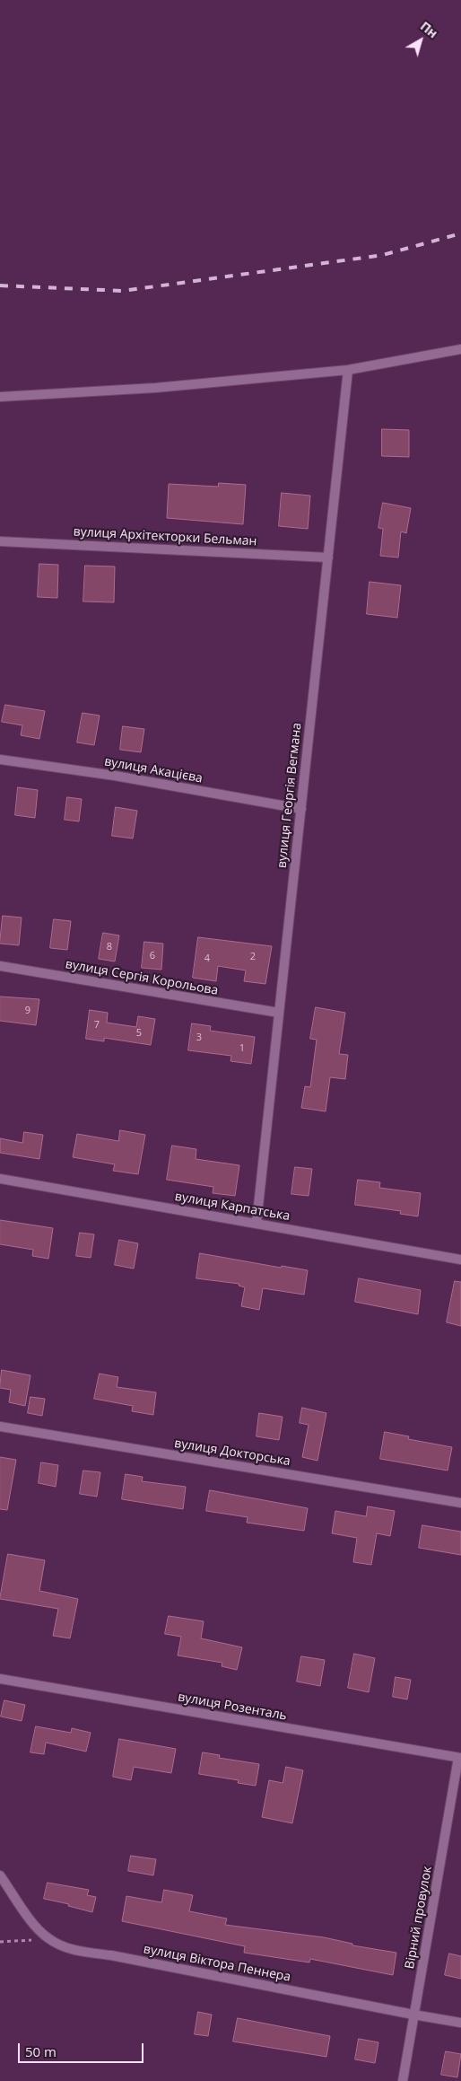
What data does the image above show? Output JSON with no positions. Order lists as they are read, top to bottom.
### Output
{
  "streets": {
    "street": [
      "вулиця Архітекторки Бельман",
      "вулиця Акацієва",
      "вулиця Георгія Вегмана",
      "вулиця Сергія Корольова",
      "вулиця Карпатська",
      "вулиця Докторська",
      "вулиця Розенталь",
      "Вірний провулок",
      "вулиця Віктора Пеннера"
    ]
  },
  "crossings": [
    ["вулиця Архітекторки Бельман", "вулиця Георгія Вегмана"],
    ["вулиця Акацієва", "вулиця Георгія Вегмана"],
    ["вулиця Георгія Вегмана", "вулиця Сергія Корольова"],
    ["вулиця Георгія Вегмана", "вулиця Карпатська"],
    ["вулиця Розенталь", "Вірний провулок"],
    ["Вірний провулок", "вулиця Віктора Пеннера"]
  ],
  "house_numbers": [
    "8",
    "6",
    "2",
    "4",
    "9",
    "7",
    "5",
    "3",
    "1"
  ],
  "scale_bar": "50 m",
  "north": "top right"
}
